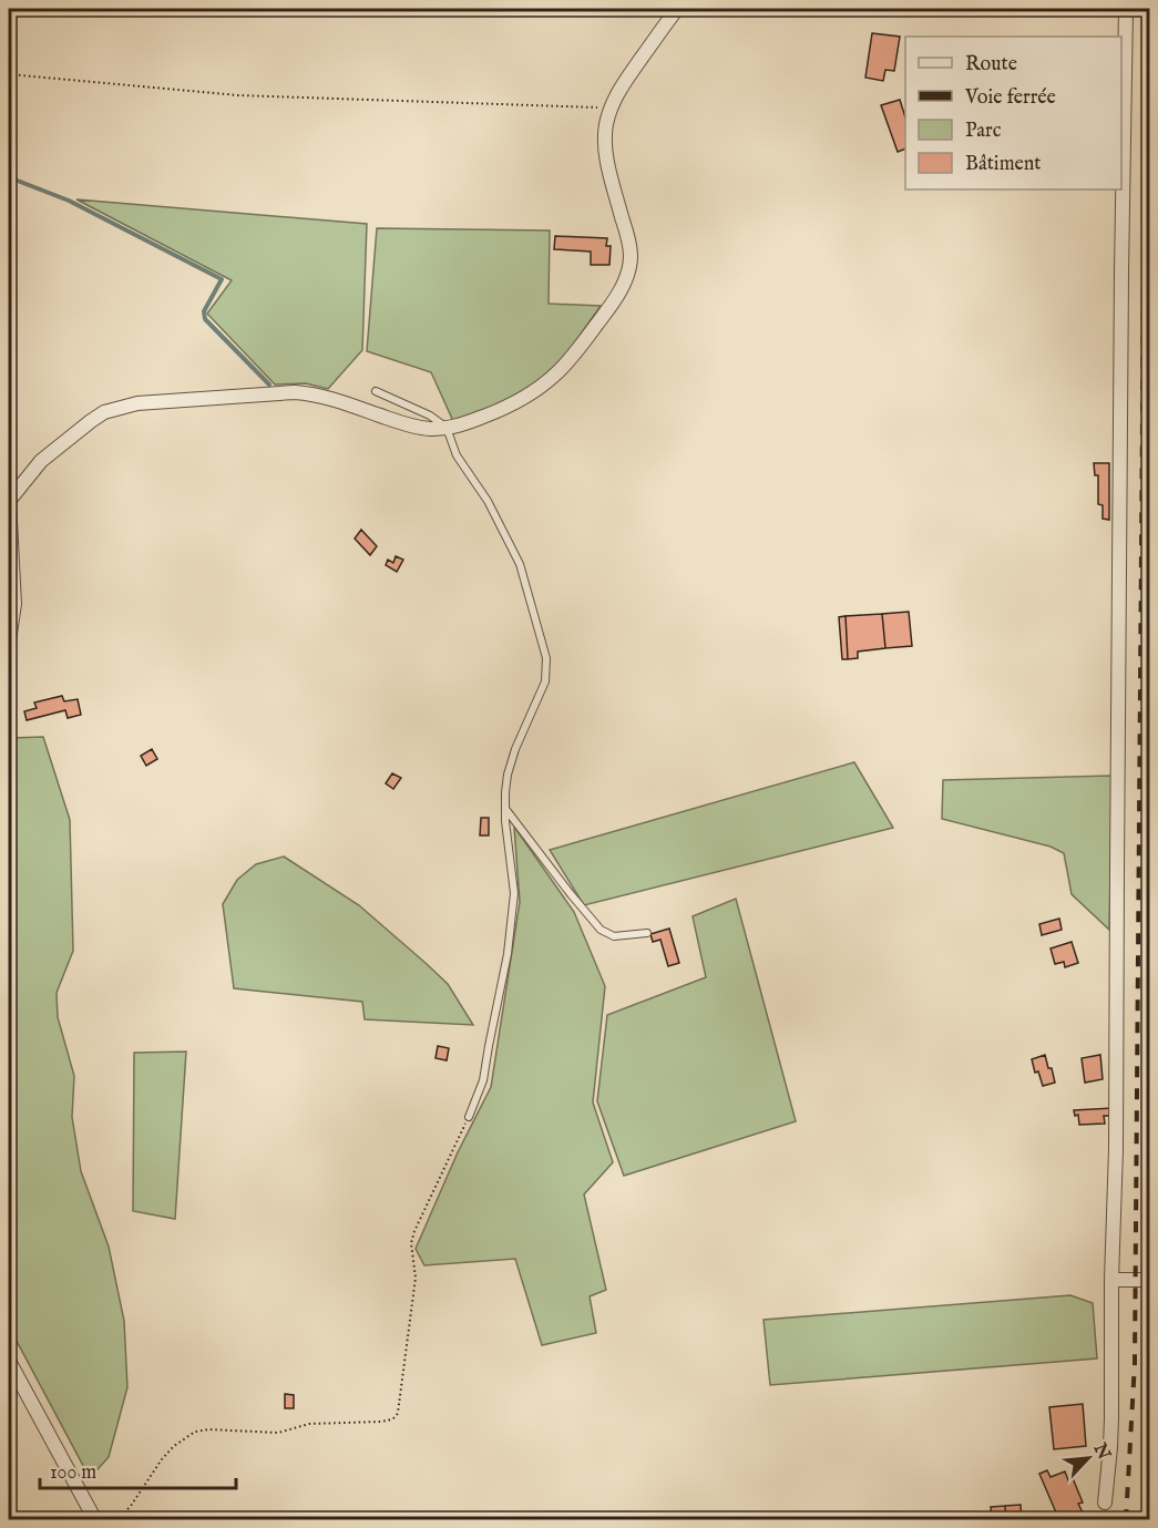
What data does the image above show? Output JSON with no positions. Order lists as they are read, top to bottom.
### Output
{
  "legend": [
    "Route",
    "Voie ferrée",
    "Parc",
    "Bâtiment"
  ],
  "scale_bar": "100 m",
  "north": "top right"
}
